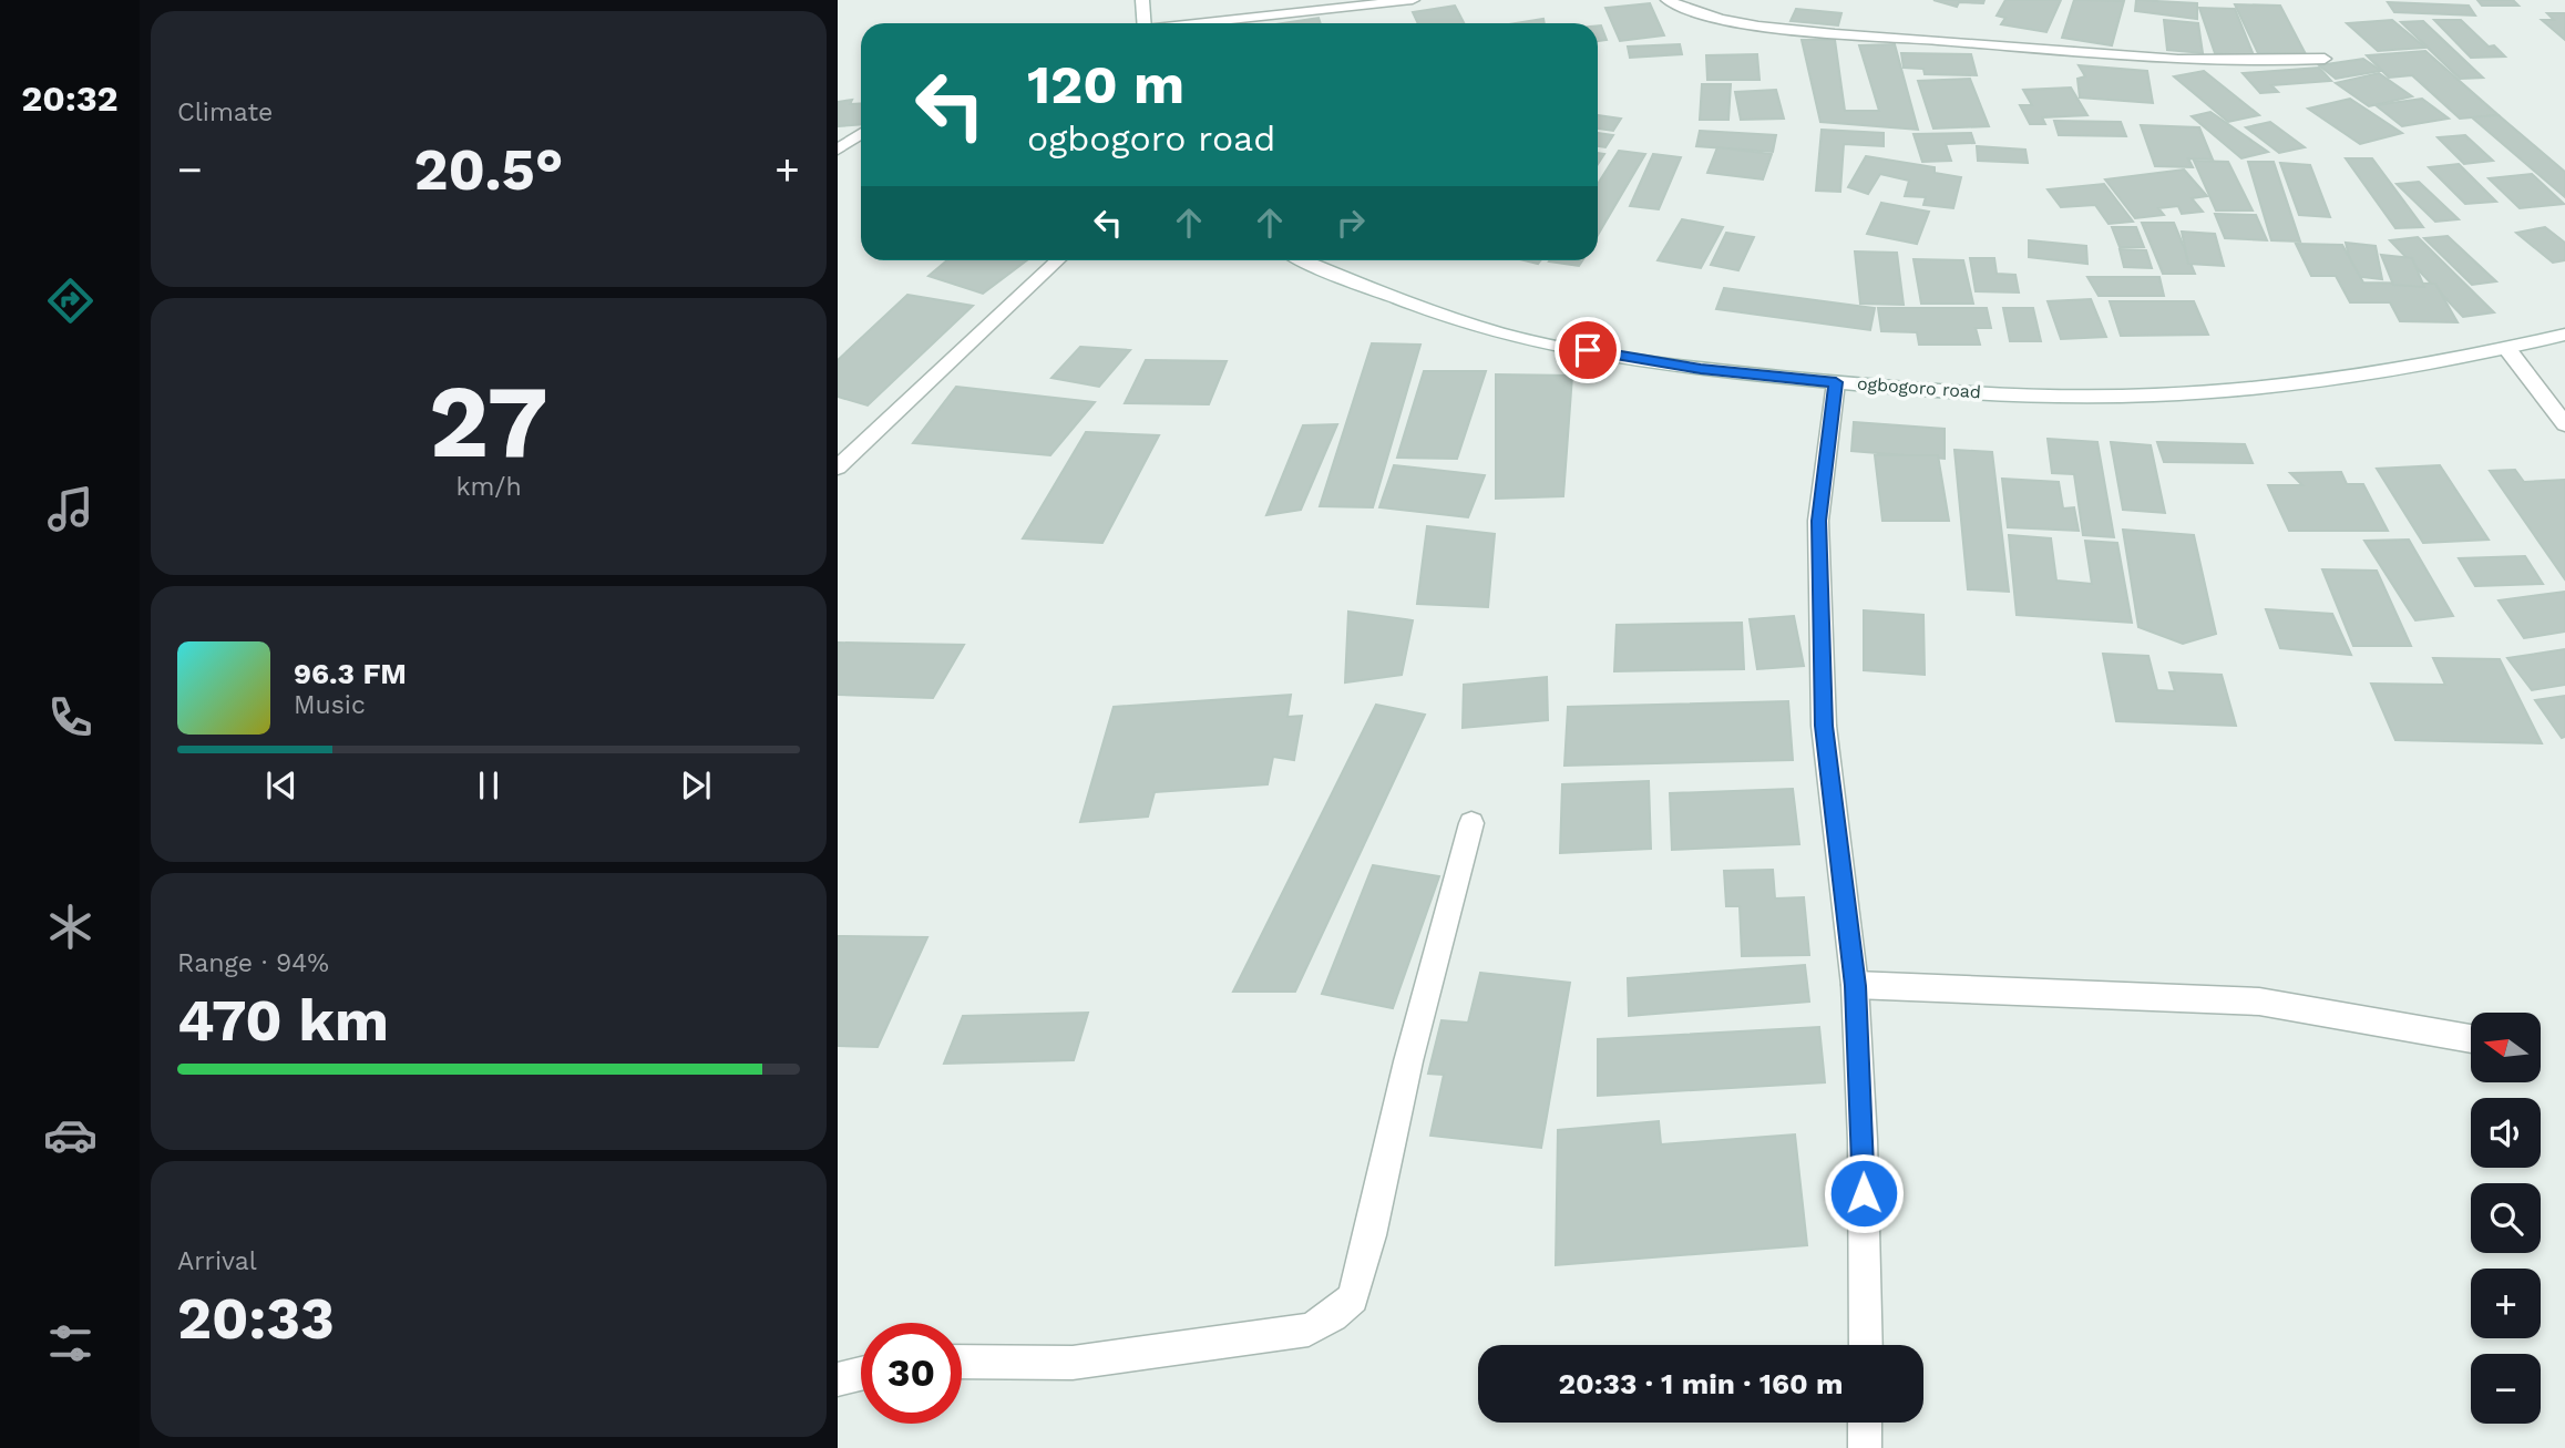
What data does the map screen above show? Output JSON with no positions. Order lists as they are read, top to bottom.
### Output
{
  "streets": {
    "street": ["ogbogoro road"]
  },
  "north": "left",
  "page": {
    "tabs": "20:32",
    "tile": [
      "Climate",
      ["27", "km/h"],
      ["Range · 94%", "470 km"],
      ["Arrival", "20:33"]
    ],
    "turn": ["120 m", "ogbogoro road"],
    "heat": ["−", "20.5°", "+"],
    "song": ["96.3 FM", "Music"],
    "map_buttons": ["+", "−"],
    "limit": "30",
    "trip": "20:33 · 1 min · 160 m"
  }
}
